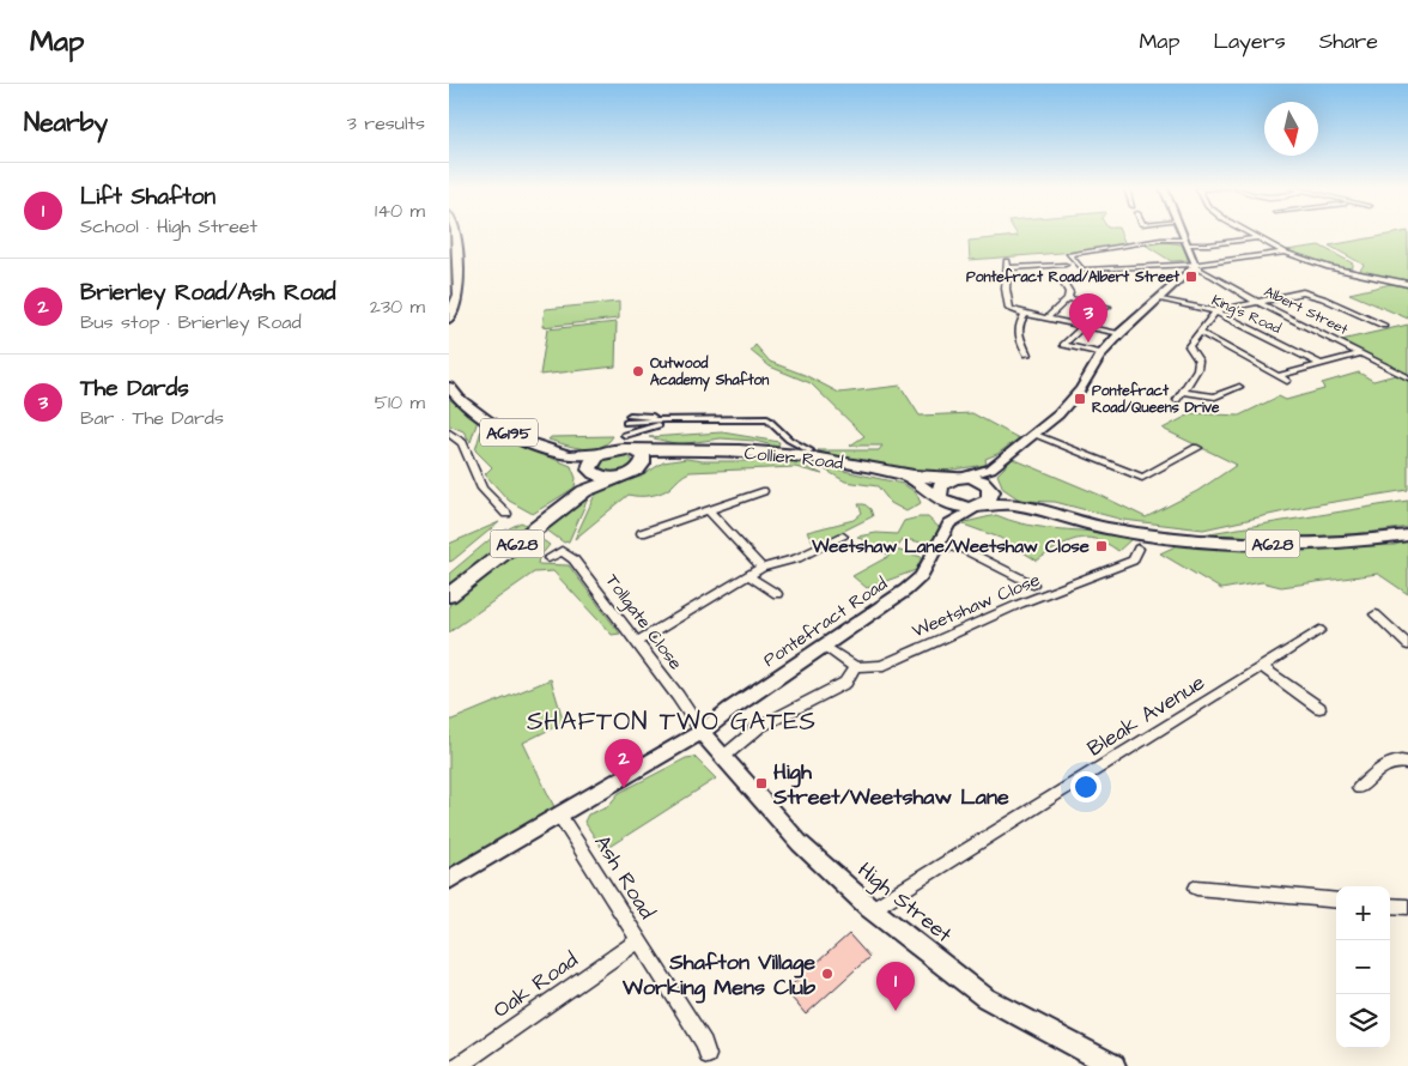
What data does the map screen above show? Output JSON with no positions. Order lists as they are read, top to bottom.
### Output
{
  "streets": {
    "highway": ["Collier Road", "A628"],
    "main road": ["A6195"],
    "street": [
      "Albert Street",
      "King's Road",
      "Weetshaw Close",
      "Tollgate Close",
      "Pontefract Road",
      "Bleak Avenue",
      "Ash Road",
      "High Street",
      "Oak Road"
    ]
  },
  "crossings": [
    ["A6195", "A628"],
    ["Collier Road", "A628"],
    ["A628", "Pontefract Road"],
    ["Tollgate Close", "Pontefract Road"],
    ["Tollgate Close", "High Street"],
    ["Pontefract Road", "Ash Road"],
    ["Pontefract Road", "High Street"],
    ["Bleak Avenue", "High Street"],
    ["Ash Road", "Oak Road"]
  ],
  "districts": ["SHAFTON TWO GATES"],
  "places": {
    "transit": [
      "Pontefract Road/Albert Street",
      "Pontefract Road/Queens Drive",
      "Weetshaw Lane/Weetshaw Close",
      "High Street/Weetshaw Lane"
    ],
    "other": ["Outwood Academy Shafton", "Shafton Village Working Mens Club"]
  },
  "north": "bottom",
  "page": {
    "header": "Map",
    "nav": ["Map", "Layers", "Share"],
    "heading": ["Nearby", "3 results"],
    "list": [
      {
        "mark": "1",
        "name": "Lift Shafton",
        "note": "School · High Street",
        "value": "140 m"
      },
      {
        "mark": "2",
        "name": "Brierley Road/Ash Road",
        "note": "Bus stop · Brierley Road",
        "value": "230 m"
      },
      {
        "mark": "3",
        "name": "The Dards",
        "note": "Bar · The Dards",
        "value": "510 m"
      }
    ],
    "pins": ["3", "2", "1"],
    "map_buttons": ["+", "−"]
  }
}
